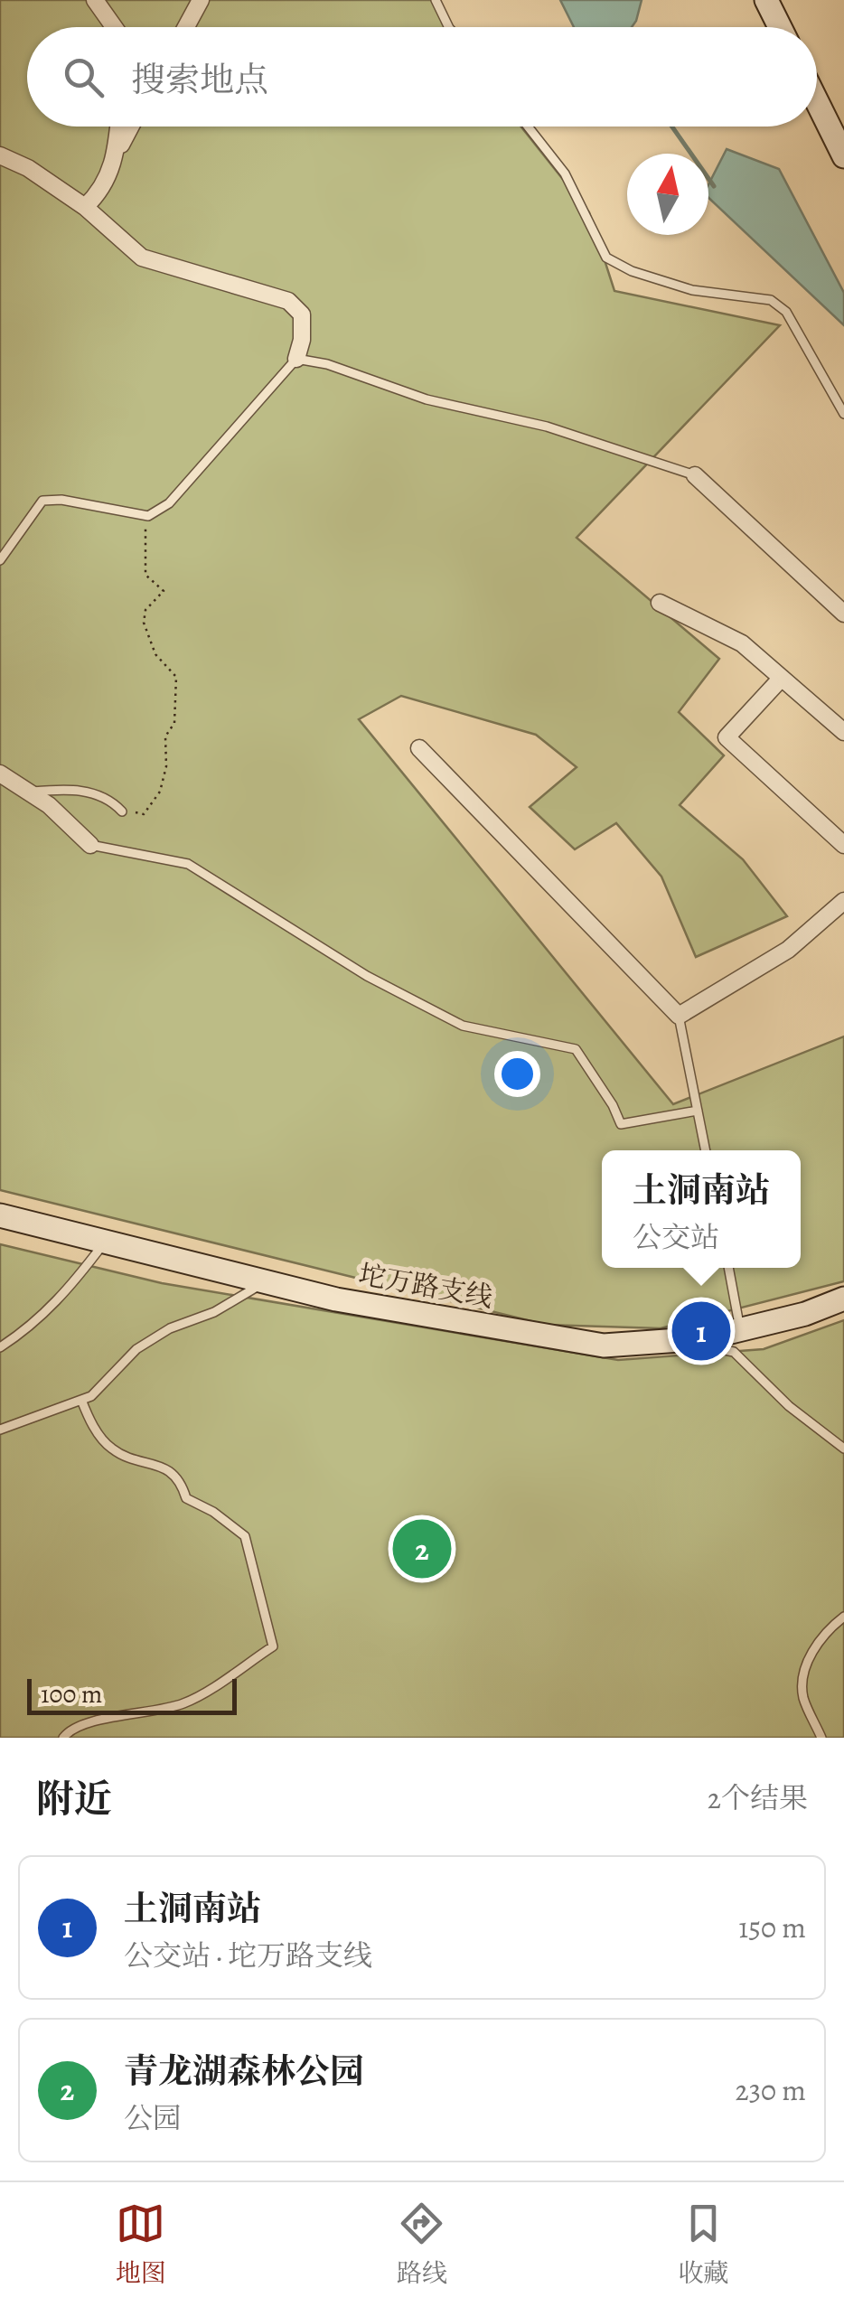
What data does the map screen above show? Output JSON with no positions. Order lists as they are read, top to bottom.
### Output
{
  "streets": {
    "main road": ["坨万路支线"]
  },
  "scale_bar": "100 m",
  "north": "top",
  "page": {
    "search": "搜索地点",
    "popup": ["土洞南站", "公交站"],
    "pins": ["1", "2"],
    "scale": "100 m",
    "heading": ["附近", "2个结果"],
    "list": [
      {
        "mark": "1",
        "name": "土洞南站",
        "note": "公交站 · 坨万路支线",
        "value": "150 m"
      },
      {
        "mark": "2",
        "name": "青龙湖森林公园",
        "note": "公园",
        "value": "230 m"
      }
    ],
    "nav": ["地图", "路线", "收藏"]
  }
}
